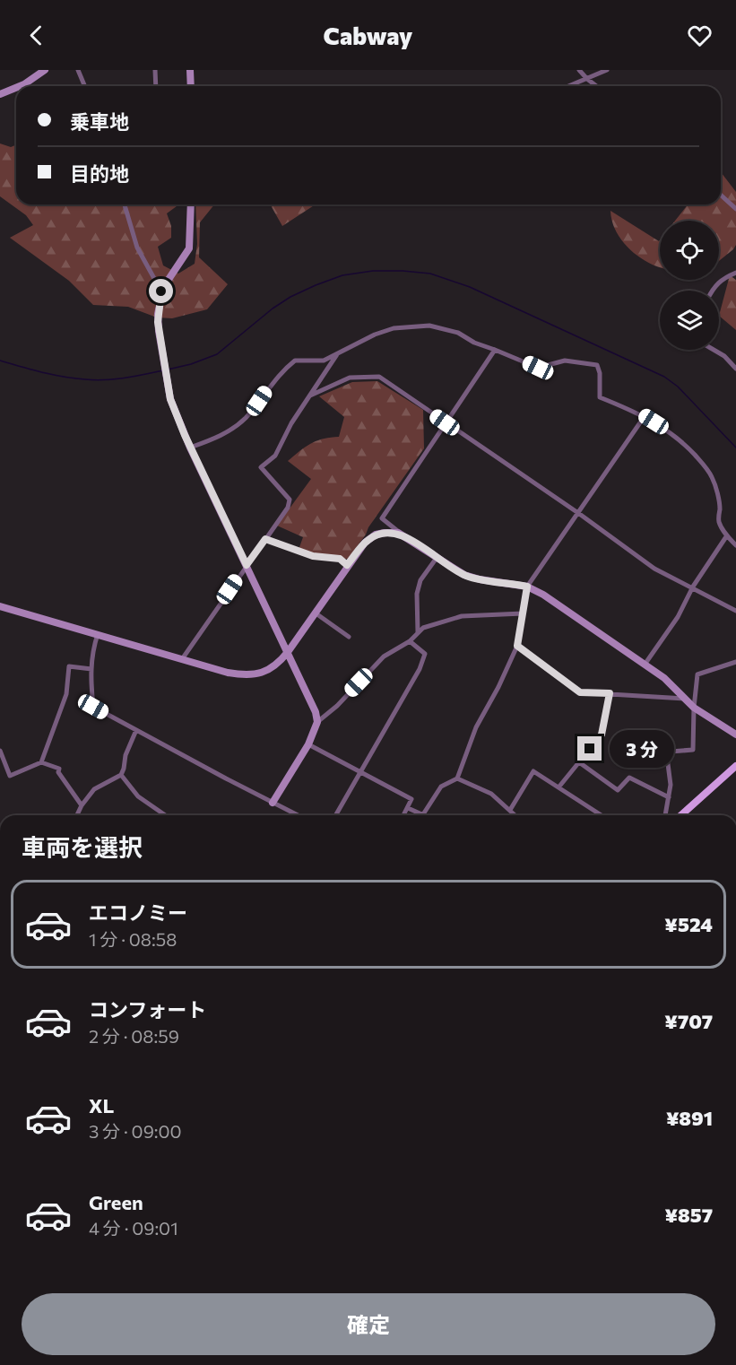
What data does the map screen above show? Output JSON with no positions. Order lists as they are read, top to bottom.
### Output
{
  "page": {
    "header": "Cabway",
    "banner": ["乗車地", "目的地"],
    "bubble": "3 分",
    "heading": "車両を選択",
    "list": [
      {
        "name": "エコノミー",
        "note": "1 分 · 08:58",
        "value": "¥524"
      },
      {
        "name": "コンフォート",
        "note": "2 分 · 08:59",
        "value": "¥707"
      },
      {
        "name": "XL",
        "note": "3 分 · 09:00",
        "value": "¥891"
      },
      {
        "name": "Green",
        "note": "4 分 · 09:01",
        "value": "¥857"
      }
    ],
    "buttons": "確定"
  }
}
